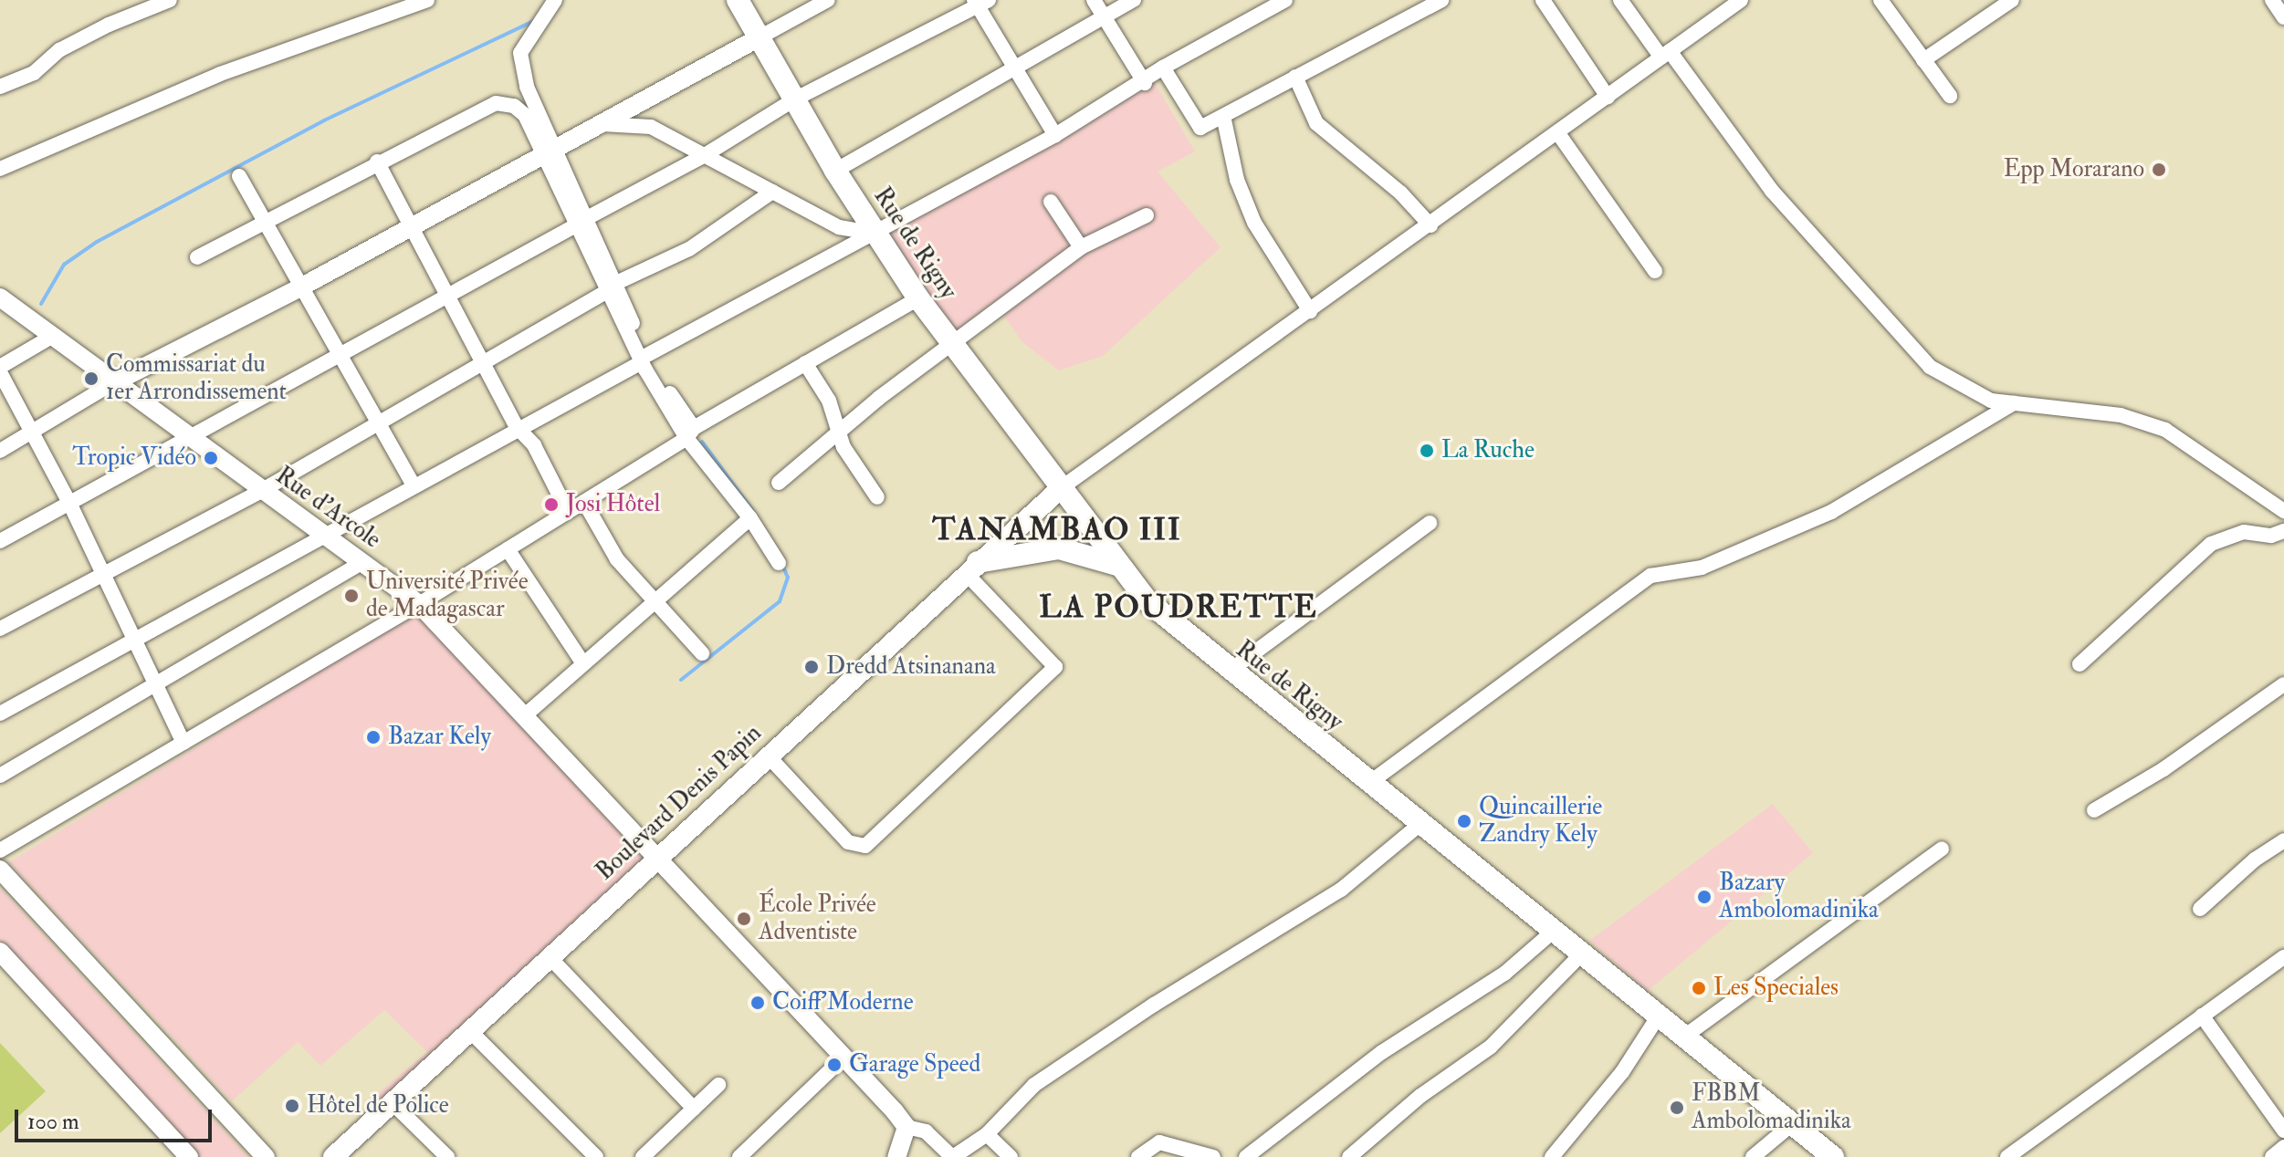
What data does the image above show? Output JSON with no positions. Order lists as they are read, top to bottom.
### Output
{
  "streets": {
    "main road": ["Rue de Rigny", "Boulevard Denis Papin"],
    "street": ["Rue d'Arcole"]
  },
  "crossings": [
    ["Rue de Rigny", "Boulevard Denis Papin"],
    ["Rue d'Arcole", "Boulevard Denis Papin"]
  ],
  "districts": ["TANAMBAO III", "LA POUDRETTE"],
  "places": [
    "Epp Morarano",
    "Commissariat du 1er Arrondissement",
    "La Ruche",
    "Tropic Vidéo",
    "Josi Hôtel",
    "Université Privée de Madagascar",
    "Dredd Atsinanana",
    "Bazar Kely",
    "Quincaillerie Zandry Kely",
    "Bazary Ambolomadinika",
    "École Privée Adventiste",
    "Les Speciales",
    "Coiff'Moderne",
    "Garage Speed",
    "Hôtel de Police",
    "FBBM Ambolomadinika"
  ],
  "scale_bar": "100 m"
}
